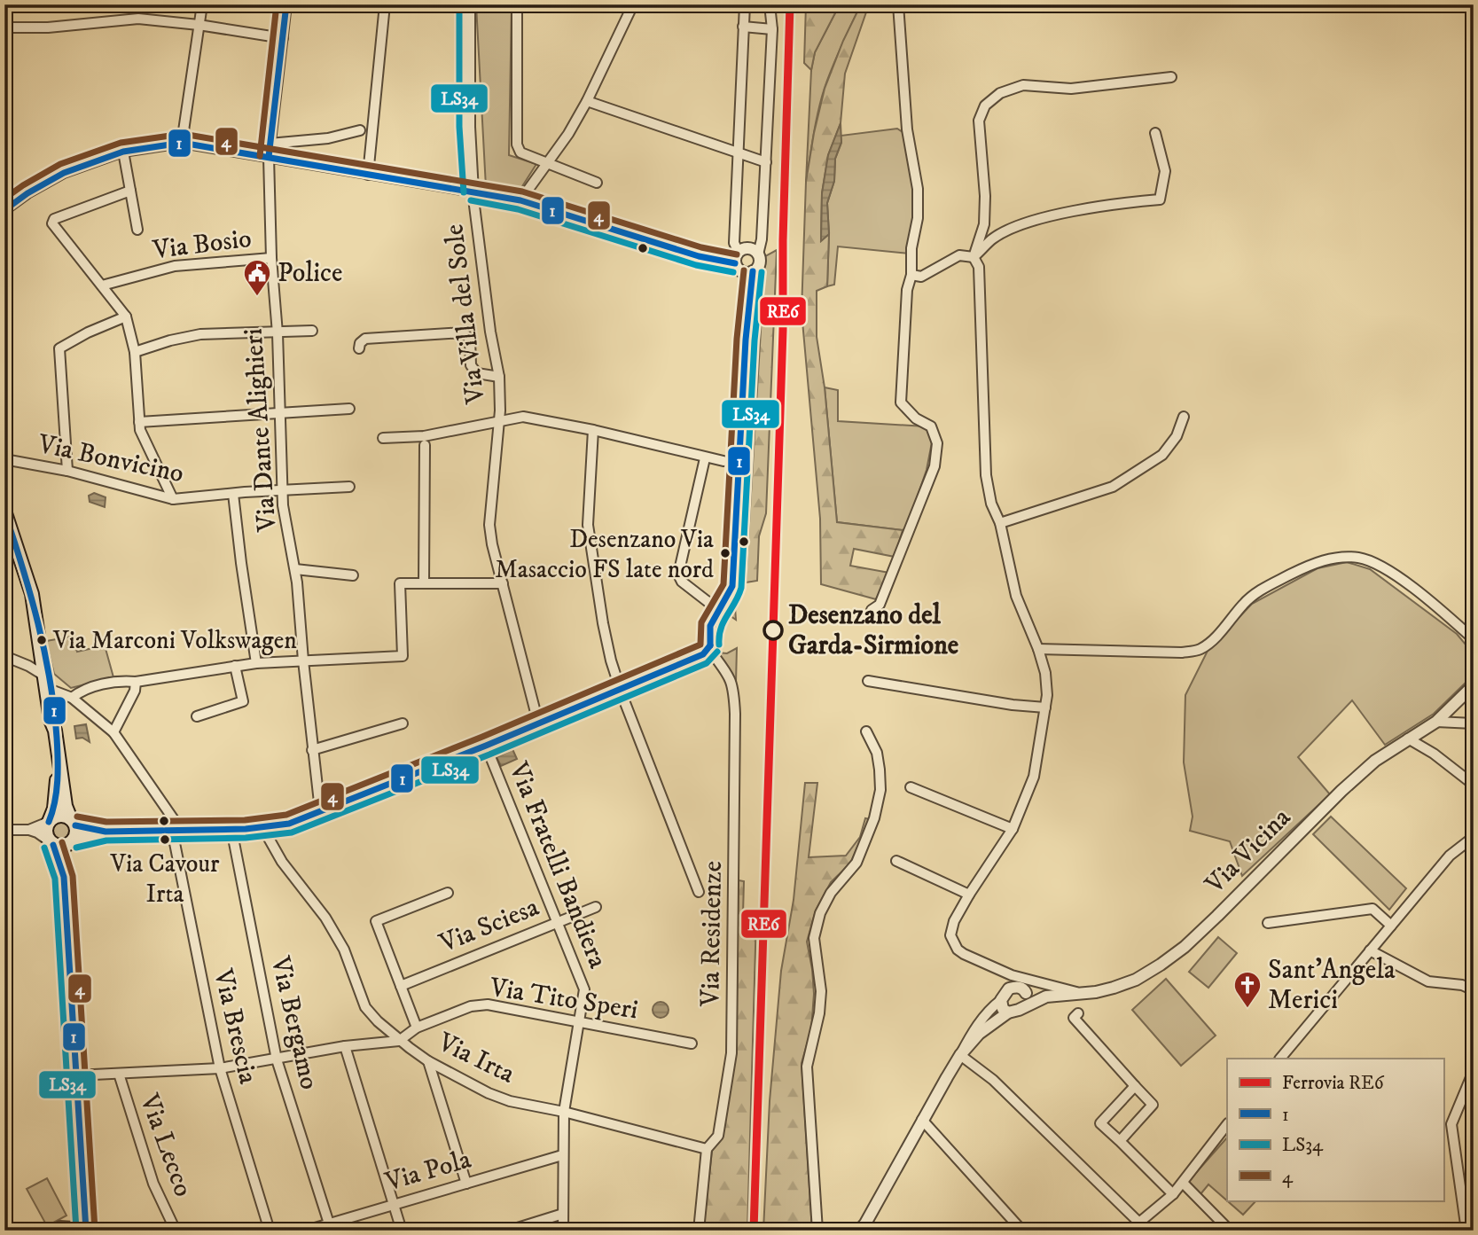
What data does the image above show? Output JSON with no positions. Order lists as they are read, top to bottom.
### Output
{
  "streets": {
    "street": [
      "Via Bosio",
      "Via Villa del Sole",
      "Via Dante Alighieri",
      "Via Bonvicino",
      "Via Vicina",
      "Via Fratelli Bandiera",
      "Via Sciesa",
      "Via Residenze",
      "Via Tito Speri",
      "Via Bergamo",
      "Via Brescia",
      "Via Irta",
      "Via Lecco",
      "Via Pola"
    ]
  },
  "crossings": [
    ["Via Bosio", "Via Dante Alighieri"],
    ["Via Dante Alighieri", "Via Bonvicino"],
    ["Via Fratelli Bandiera", "Via Sciesa"],
    ["Via Fratelli Bandiera", "Via Tito Speri"],
    ["Via Fratelli Bandiera", "Via Irta"],
    ["Via Fratelli Bandiera", "Via Pola"],
    ["Via Residenze", "Via Irta"],
    ["Via Tito Speri", "Via Irta"],
    ["Via Bergamo", "Via Pola"]
  ],
  "places": {
    "public building": ["Police"],
    "other": [
      "Desenzano Via Masaccio FS late nord",
      "Desenzano del Garda-Sirmione",
      "Via Marconi Volkswagen",
      "Via Cavour Irta"
    ],
    "church": ["Sant'Angela Merici"]
  },
  "lines": [
    "rail line RE6",
    "transit line 1",
    "transit line LS34",
    "transit line 4"
  ],
  "legend": [
    "Ferrovia RE6",
    "1",
    "LS34",
    "4"
  ]
}
